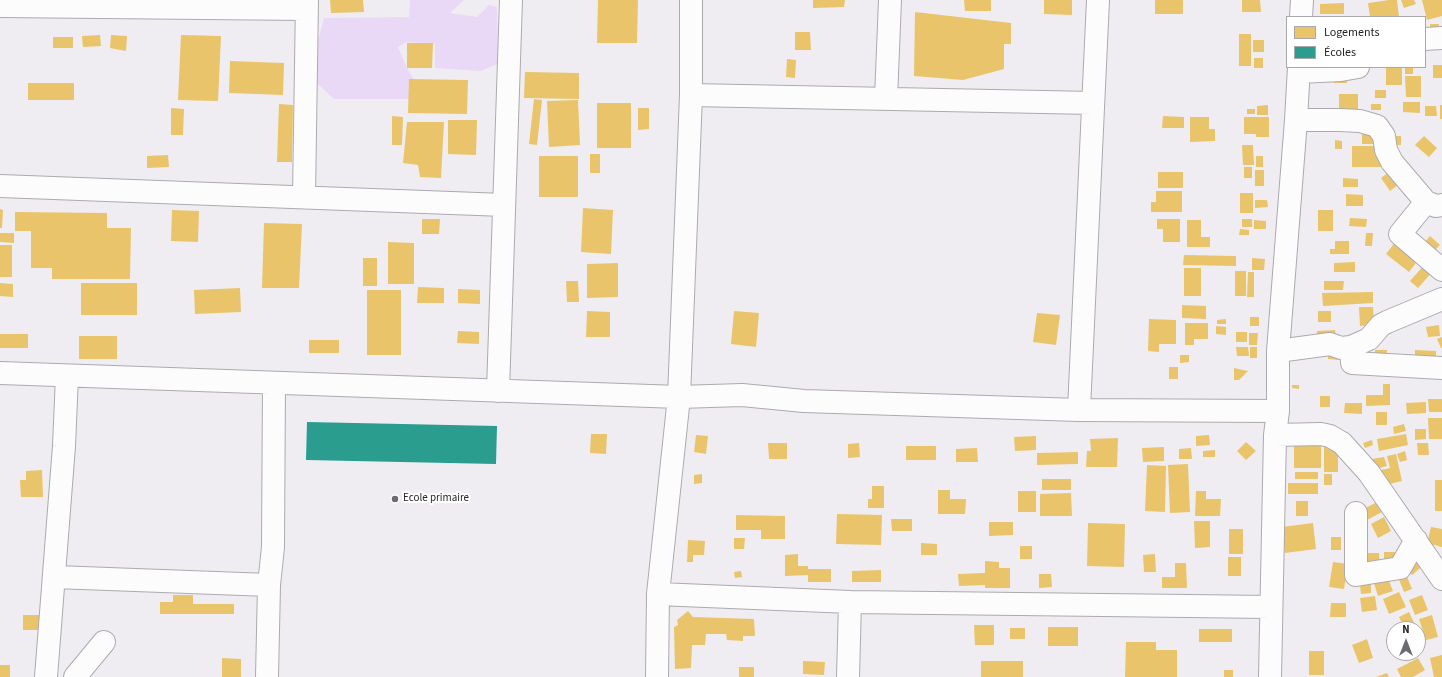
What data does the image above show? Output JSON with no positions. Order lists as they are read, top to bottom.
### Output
{
  "places": ["Ecole primaire"],
  "legend": ["Logements", "Écoles"],
  "north": "top"
}
